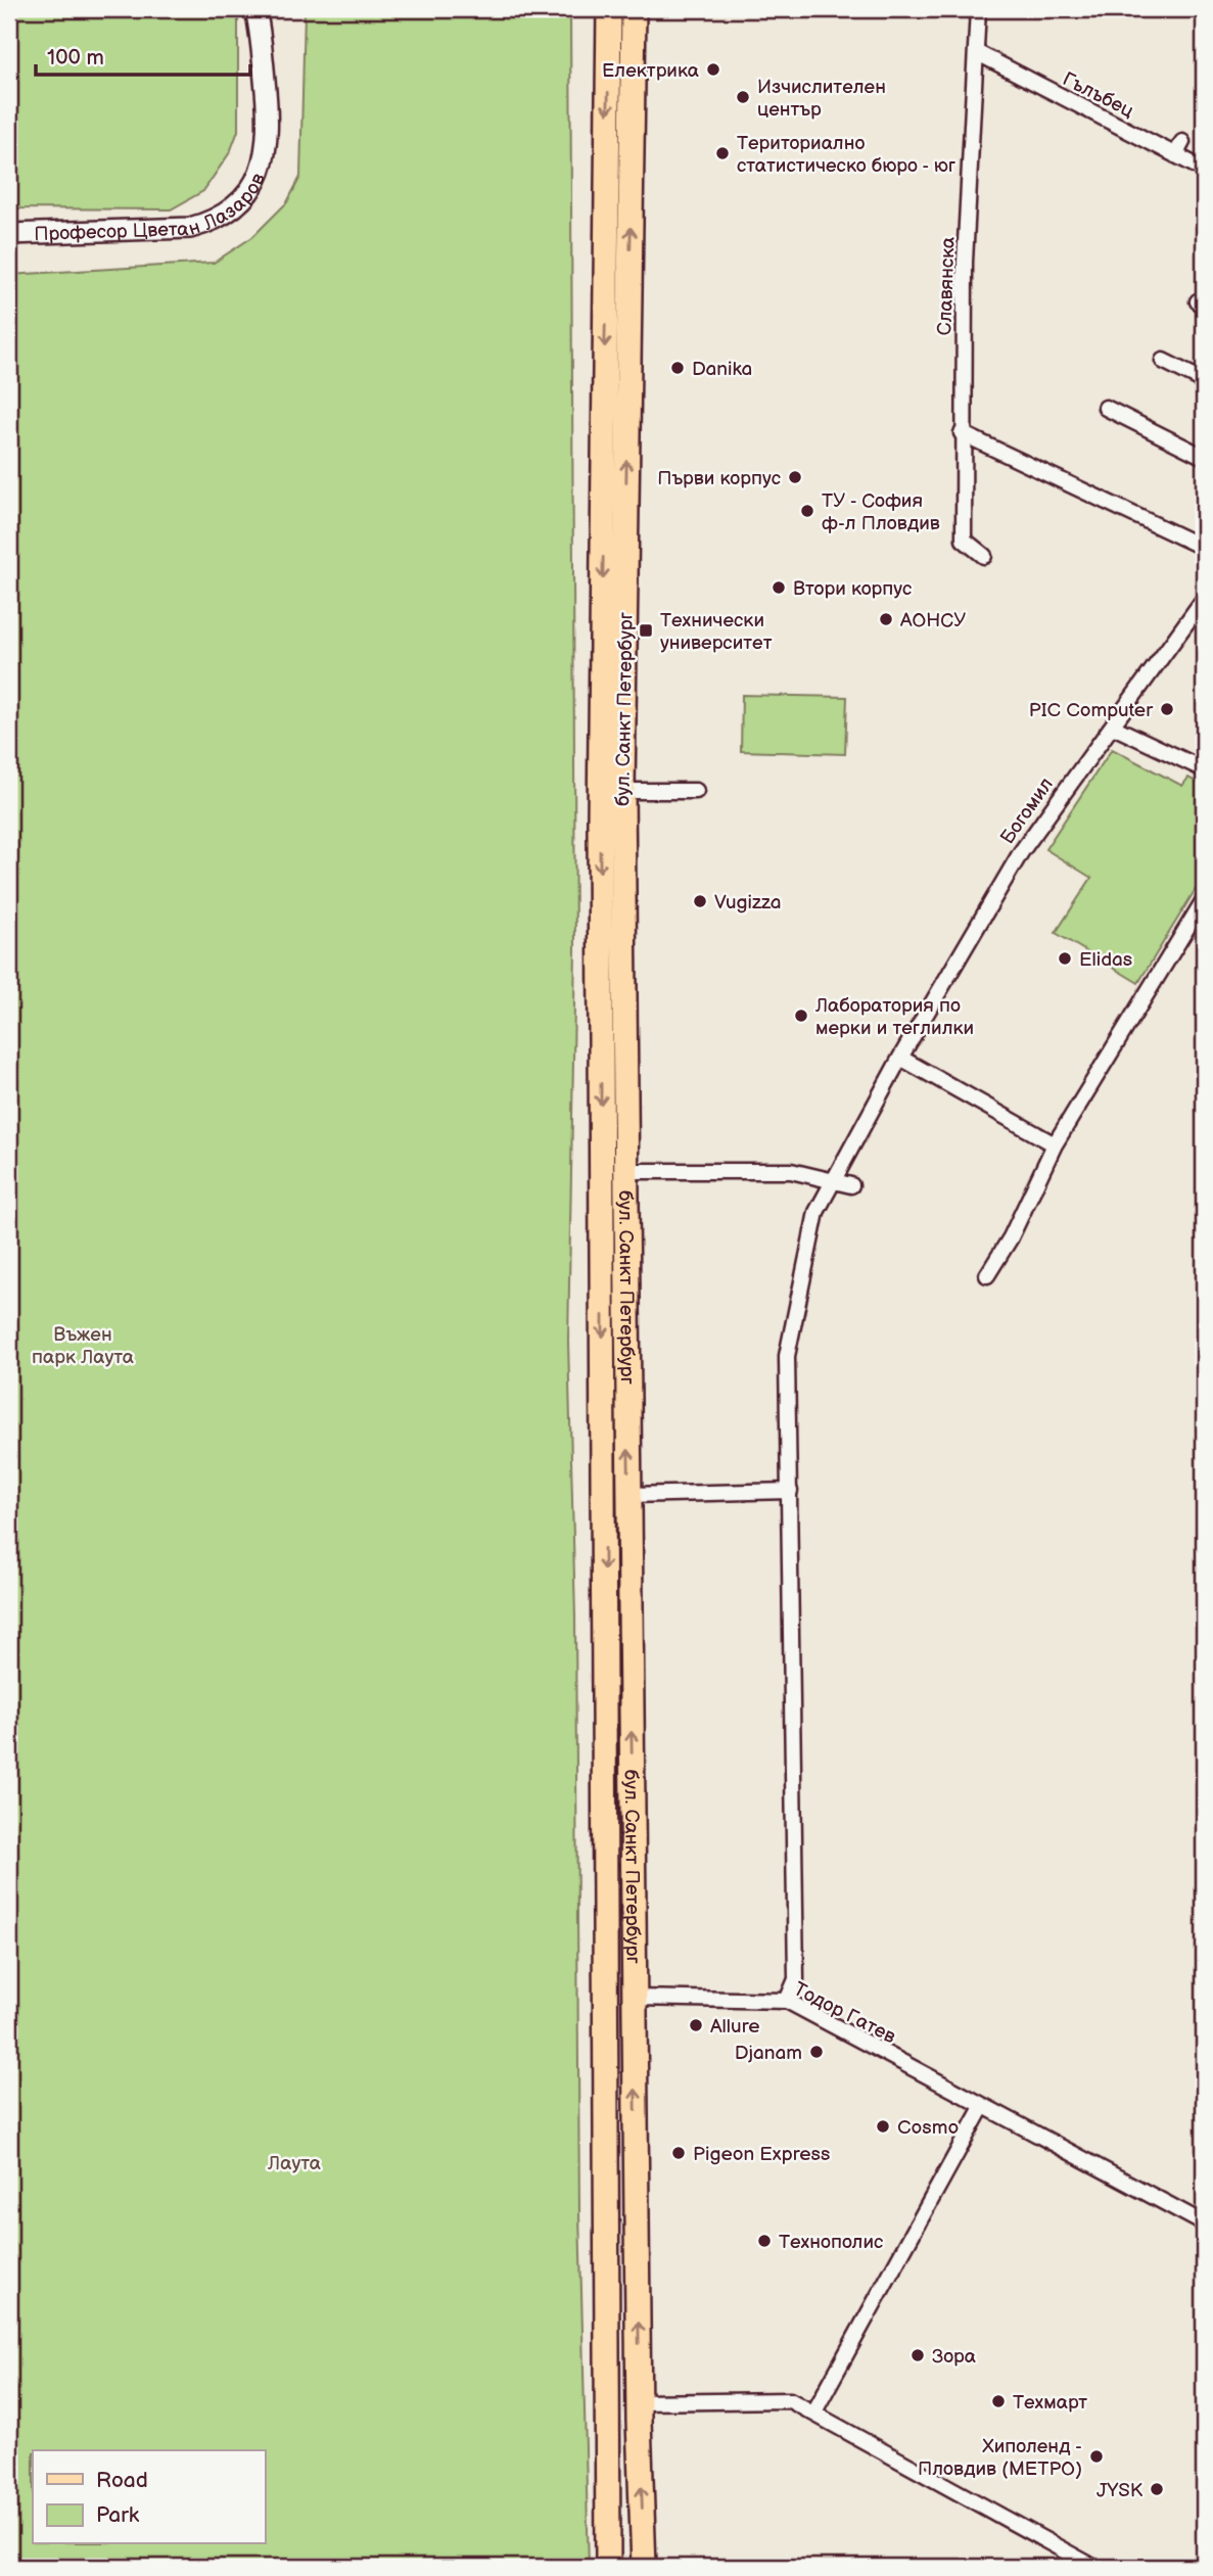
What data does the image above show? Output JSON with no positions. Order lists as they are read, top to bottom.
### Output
{
  "streets": {
    "main road": ["бул. Санкт Петербург"],
    "street": [
      "Гълъбец",
      "Професор Цветан Лазаров",
      "Славянска",
      "Богомил",
      "Тодор Гатев"
    ]
  },
  "crossings": [
    ["Гълъбец", "Славянска"],
    ["бул. Санкт Петербург", "Тодор Гатев"],
    ["Богомил", "Тодор Гатев"]
  ],
  "parks": ["Въжен парк Лаута", "Лаута"],
  "places": {
    "other": [
      "Електрика",
      "Изчислителен център",
      "Териториално статистическо бюро - юг",
      "Danika",
      "Първи корпус",
      "ТУ - София ф-л Пловдив",
      "Втори корпус",
      "АОНСУ",
      "PIC Computer",
      "Vugizza",
      "Elidas",
      "Лаборатория по мерки и теглилки",
      "Allure",
      "Djanam",
      "Cosmo",
      "Pigeon Express",
      "Технополис",
      "Зора",
      "Техмарт",
      "Хиполенд - Пловдив (МЕТРО)",
      "JYSK"
    ],
    "transit": ["Технически университет"]
  },
  "legend": ["Road", "Park"],
  "scale_bar": "100 m"
}
